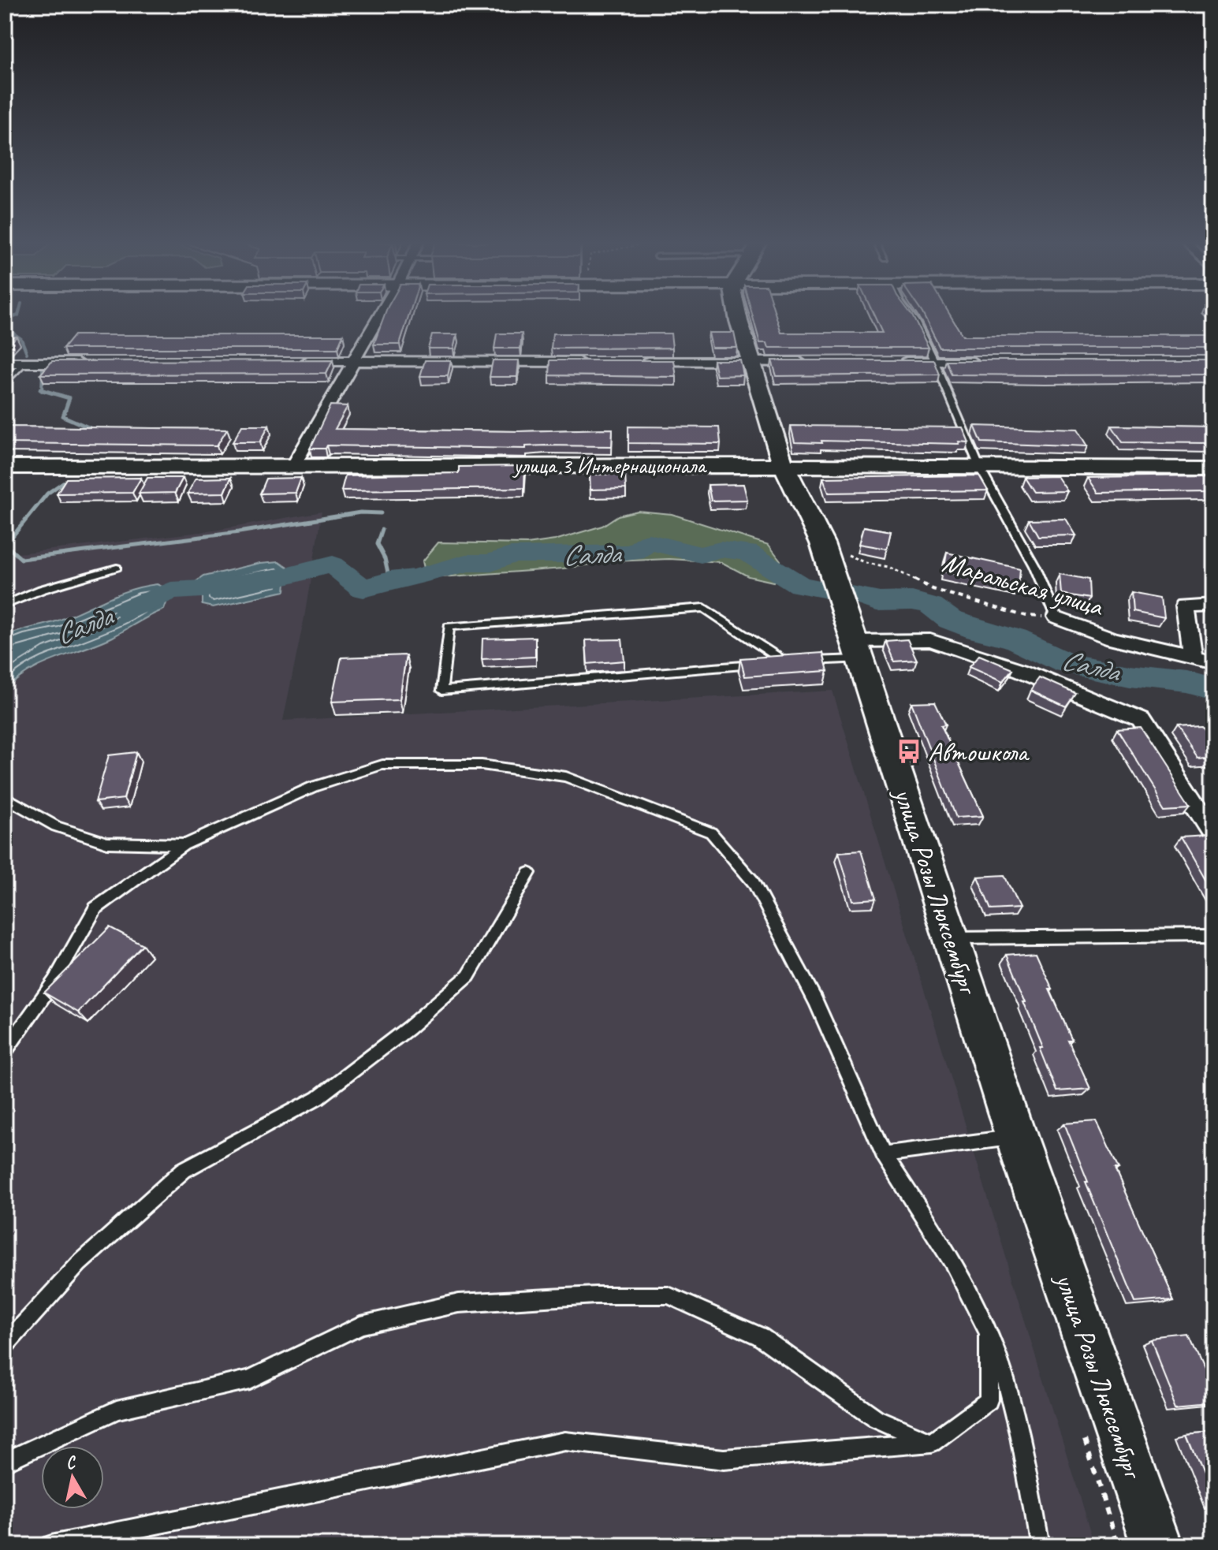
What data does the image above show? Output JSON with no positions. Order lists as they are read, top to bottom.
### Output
{
  "streets": {
    "street": ["улица 3 Интернационала", "Маральская улица", "улица Розы Люксембург"]
  },
  "crossings": [
    ["улица 3 Интернационала", "улица Розы Люксембург"],
    ["Маральская улица", "улица Розы Люксембург"]
  ],
  "water": ["Салда"],
  "places": {
    "bus stop": ["Автошкола"]
  },
  "north": "top"
}
